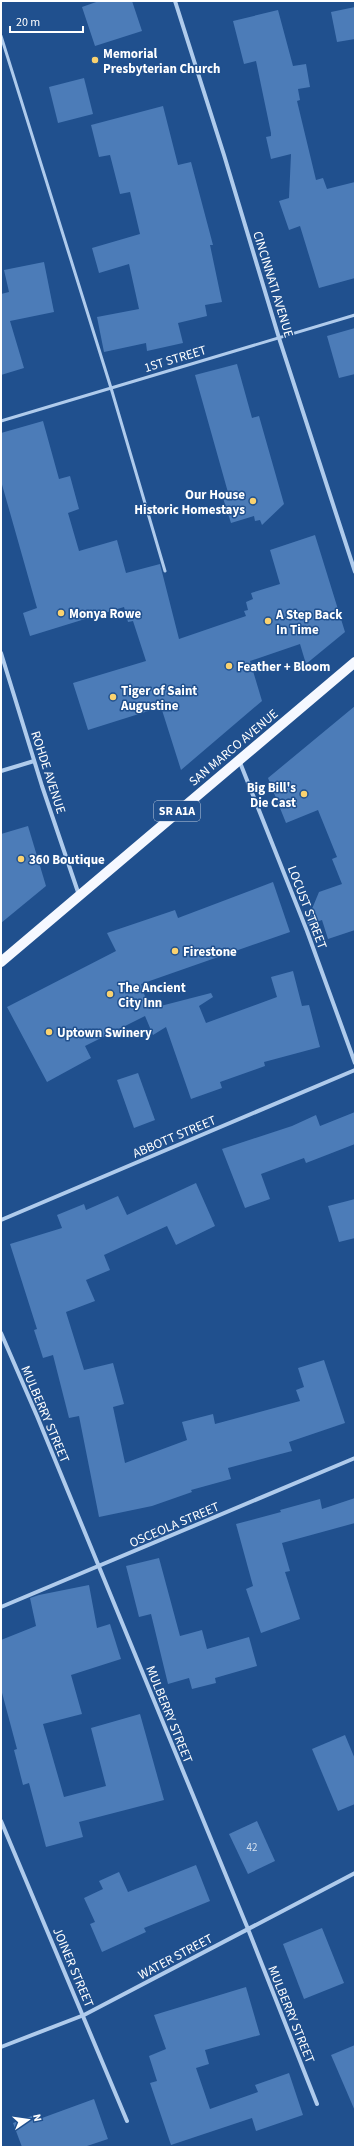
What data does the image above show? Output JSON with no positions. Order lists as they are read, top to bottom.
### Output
{
  "streets": {
    "main road": ["SAN MARCO AVENUE", "SR A1A"],
    "street": [
      "CINCINNATI AVENUE",
      "ROHDE AVENUE",
      "LOCUST STREET",
      "ABBOTT STREET",
      "MULBERRY STREET",
      "OSCEOLA STREET",
      "WATER STREET",
      "JOINER STREET"
    ],
    "lane": ["1ST STREET"]
  },
  "crossings": [
    ["CINCINNATI AVENUE", "1ST STREET"],
    ["SAN MARCO AVENUE", "ROHDE AVENUE"],
    ["SAN MARCO AVENUE", "LOCUST STREET"],
    ["MULBERRY STREET", "OSCEOLA STREET"],
    ["MULBERRY STREET", "WATER STREET"],
    ["WATER STREET", "JOINER STREET"]
  ],
  "places": [
    "Memorial Presbyterian Church",
    "Our House Historic Homestays",
    "Monya Rowe",
    "A Step Back In Time",
    "Feather + Bloom",
    "Tiger of Saint Augustine",
    "Big Bill's Die Cast",
    "360 Boutique",
    "Firestone",
    "The Ancient City Inn",
    "Uptown Swinery"
  ],
  "house_numbers": ["42"],
  "scale_bar": "20 m",
  "north": "right"
}
